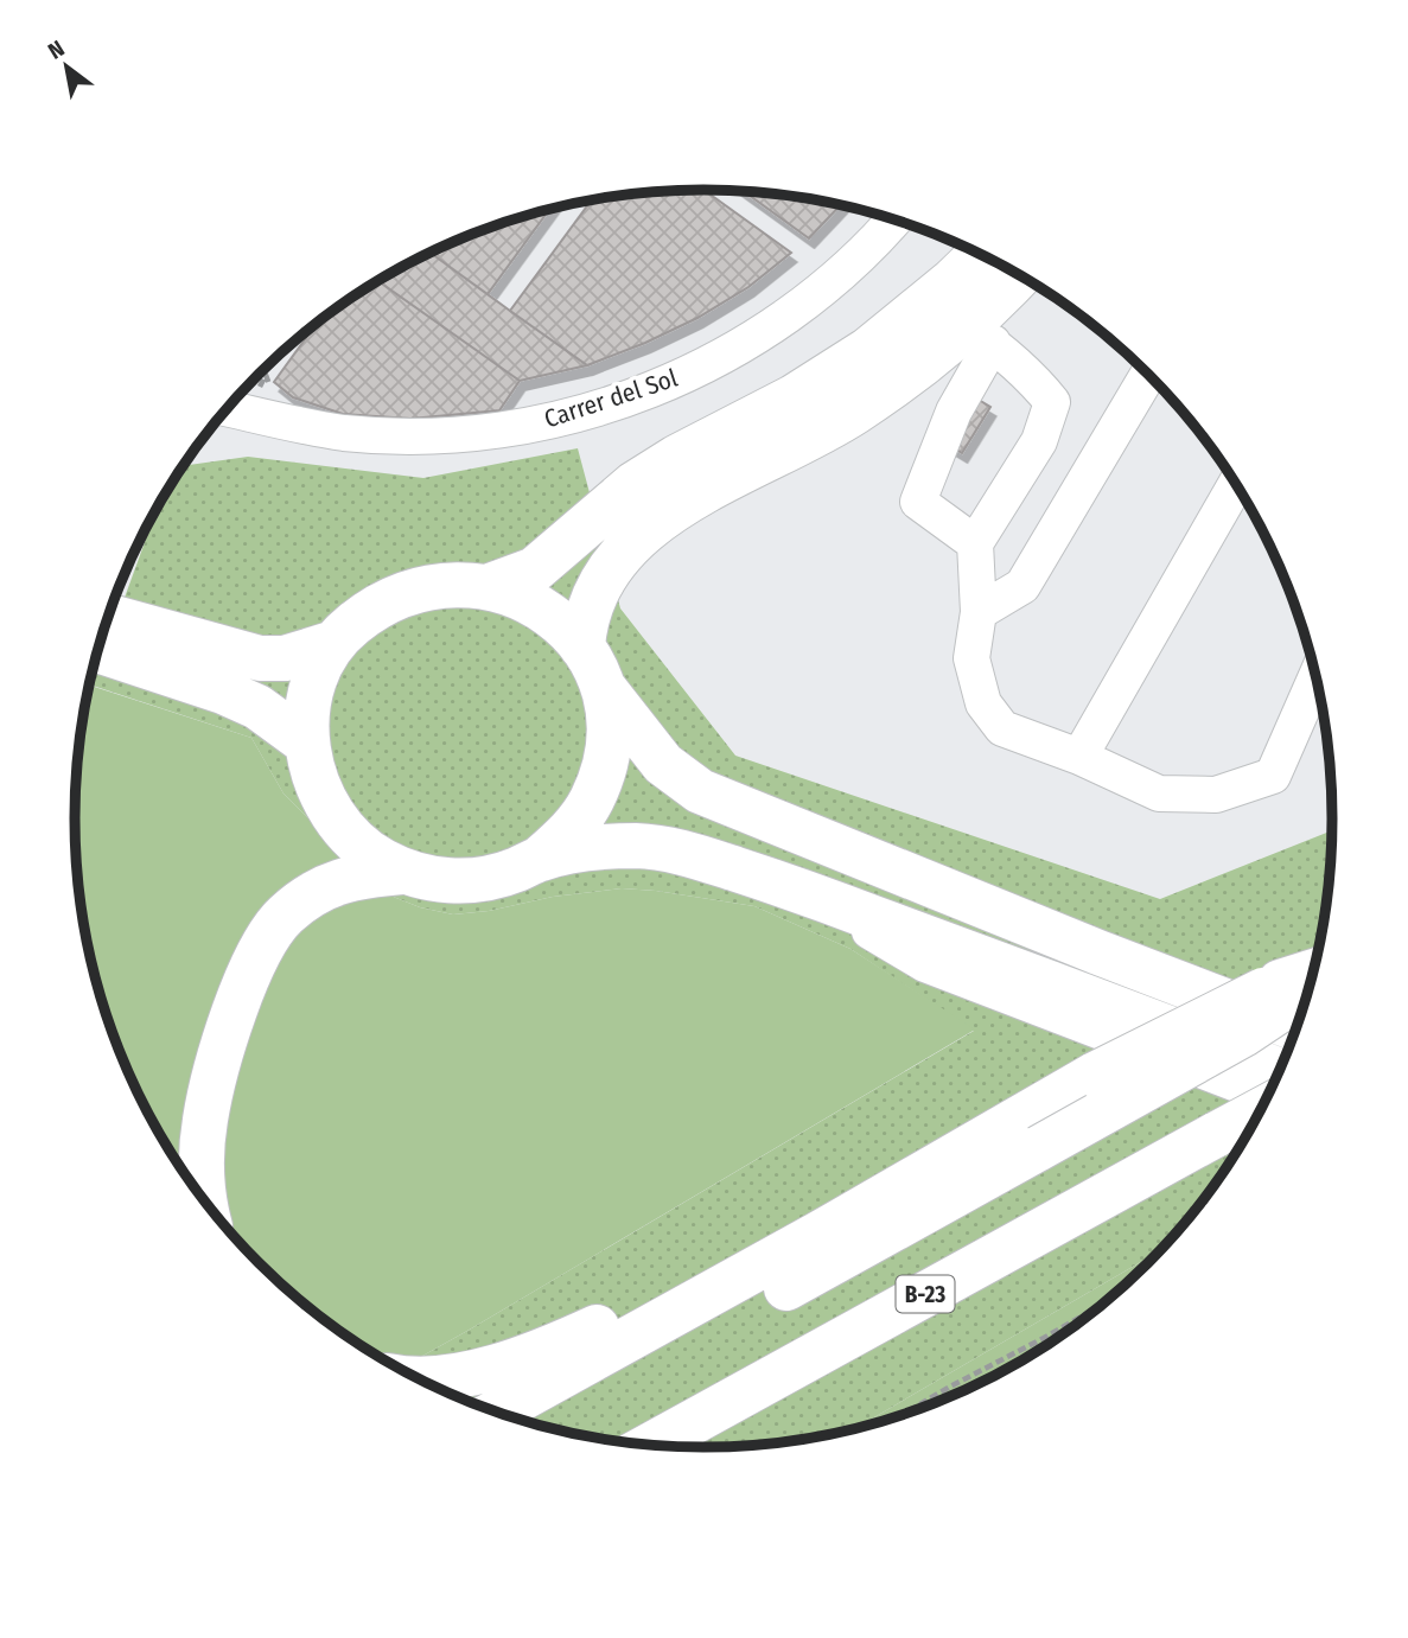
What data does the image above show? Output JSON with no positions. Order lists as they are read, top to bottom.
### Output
{
  "streets": {
    "main road": ["B-23"],
    "street": ["Carrer del Sol"]
  },
  "north": "top left"
}
